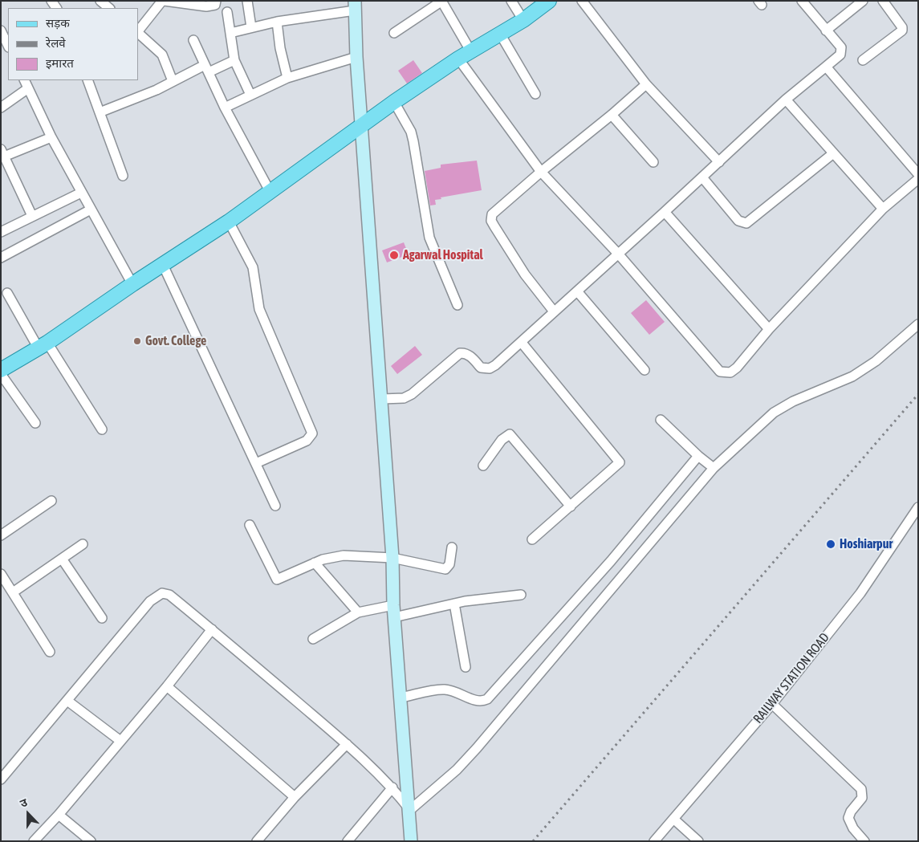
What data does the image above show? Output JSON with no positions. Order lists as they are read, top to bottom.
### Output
{
  "streets": {
    "street": ["RAILWAY STATION ROAD"]
  },
  "places": ["Agarwal Hospital", "Govt. College", "Hoshiarpur"],
  "legend": ["सड़क", "रेलवे", "इमारत"],
  "north": "top"
}
